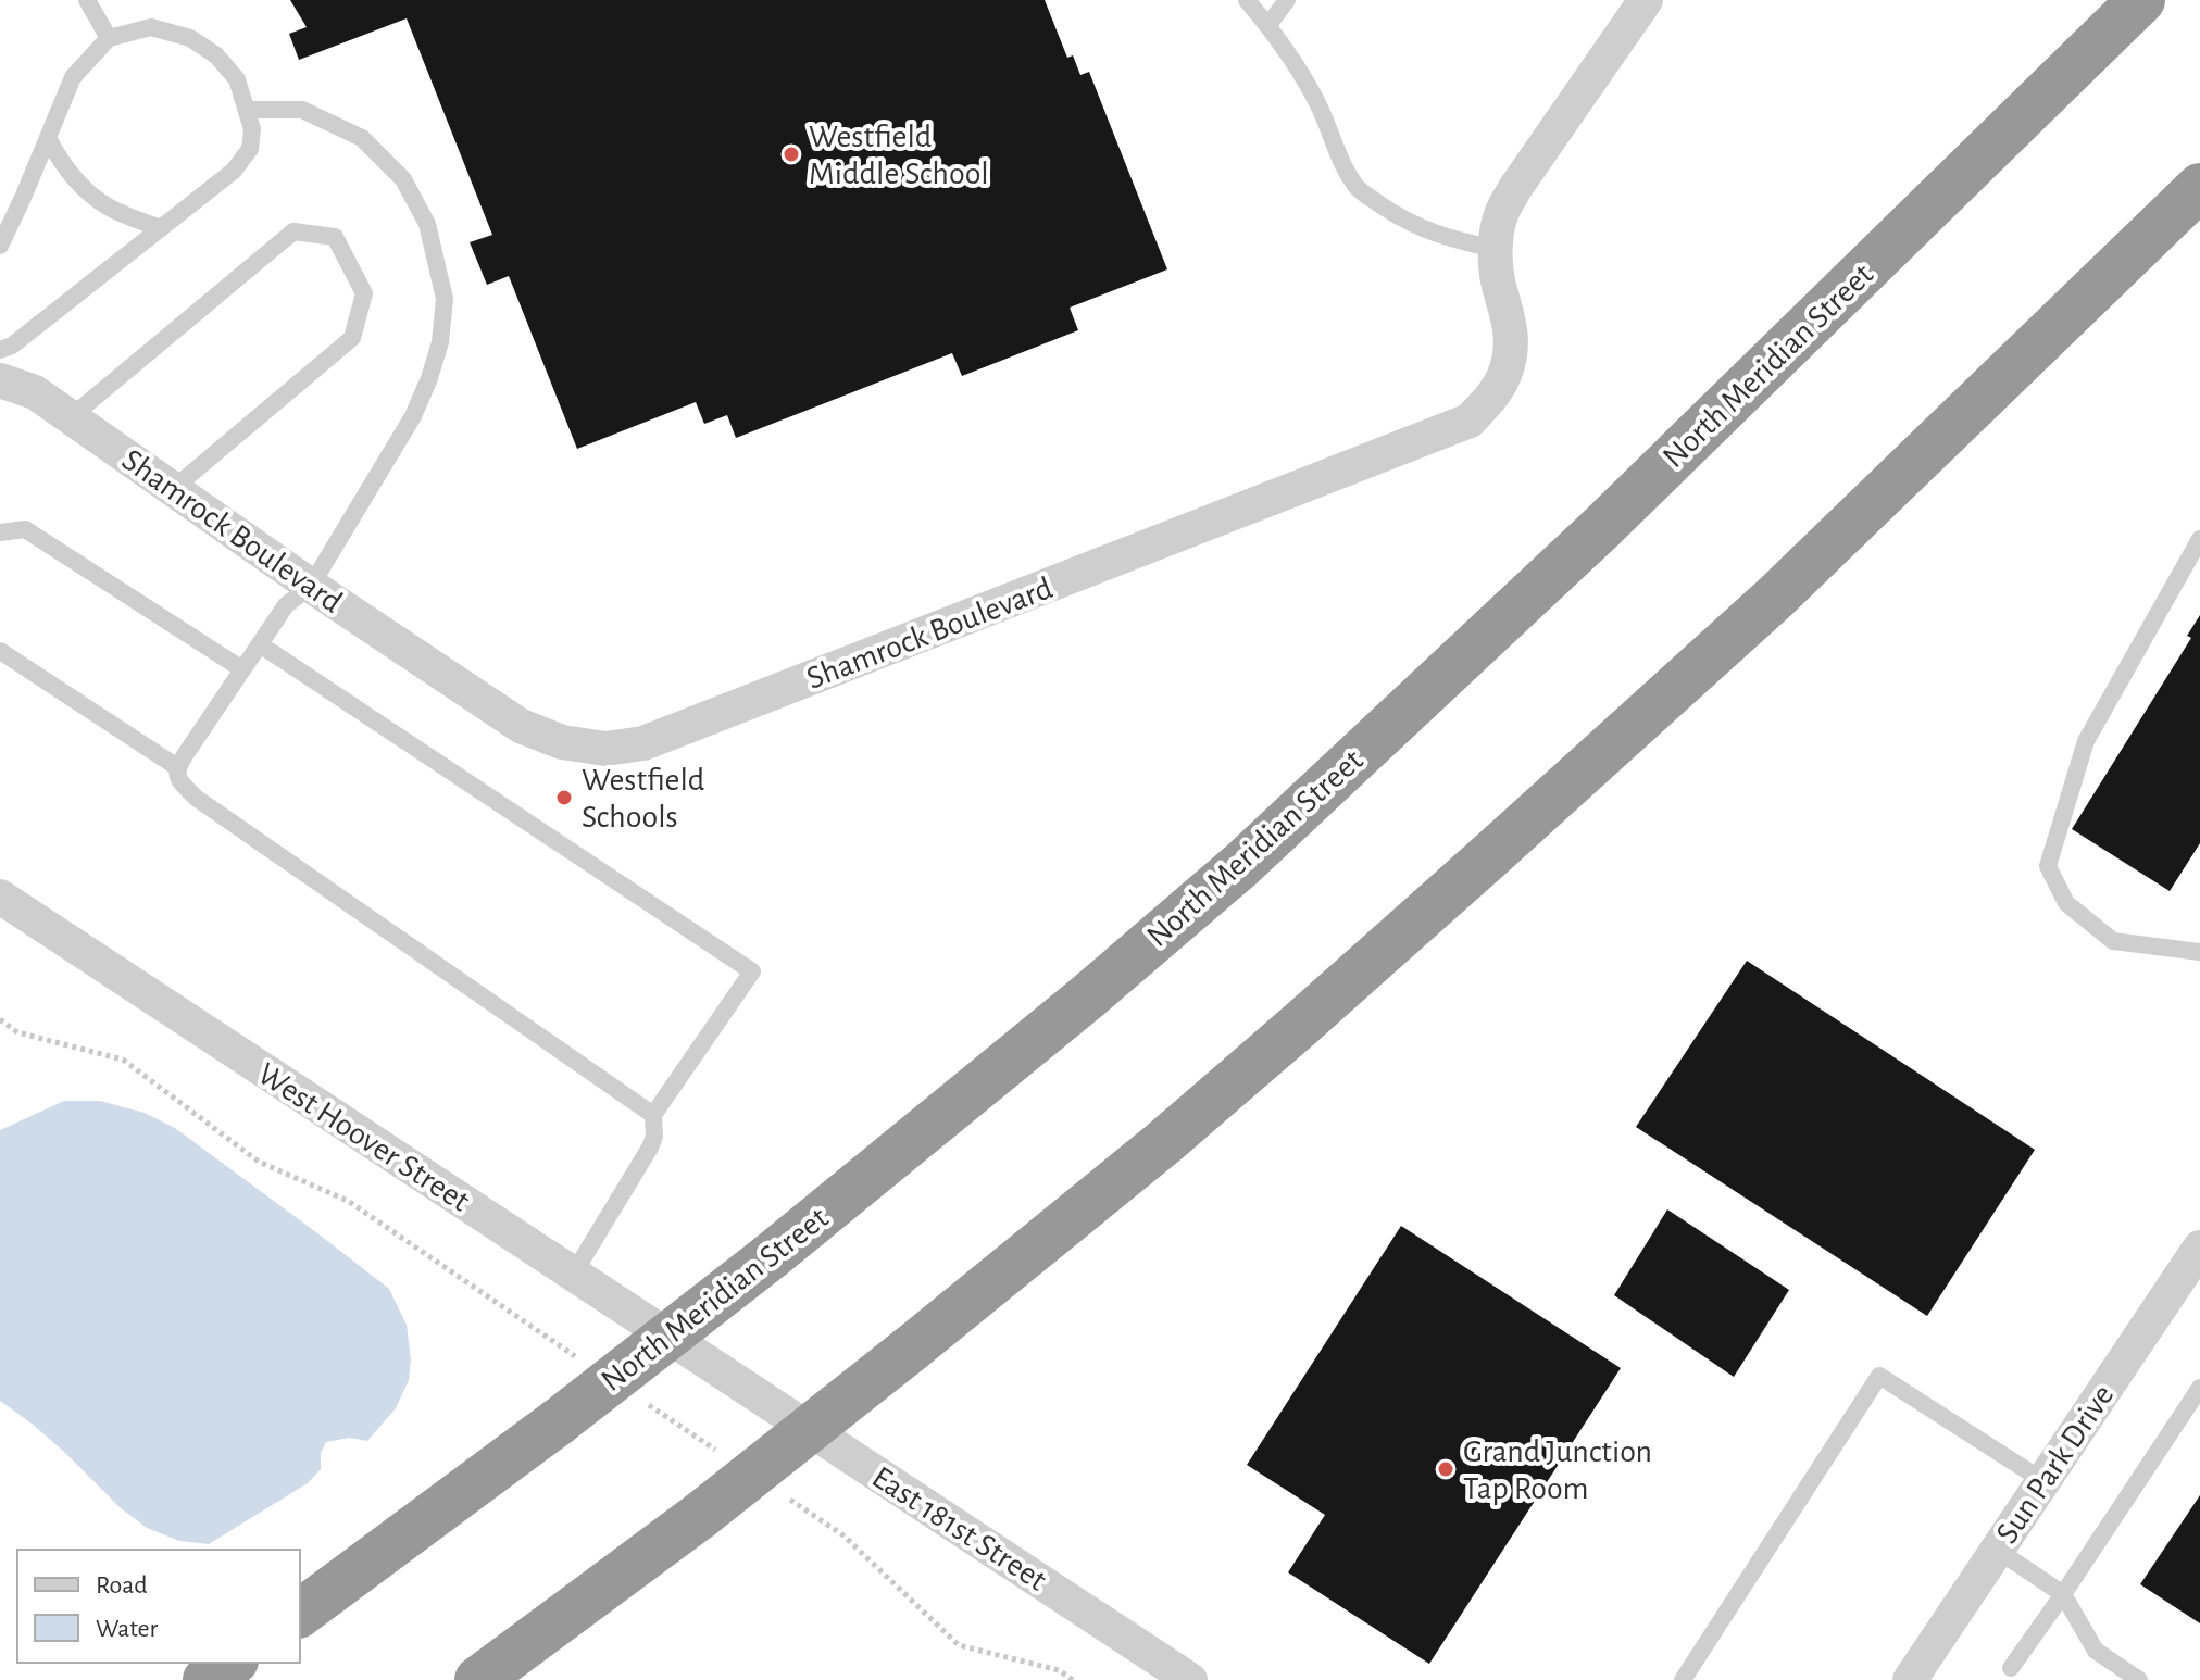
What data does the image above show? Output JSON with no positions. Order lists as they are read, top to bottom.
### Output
{
  "streets": {
    "highway": ["North Meridian Street"],
    "street": [
      "Shamrock Boulevard",
      "West Hoover Street",
      "Sun Park Drive",
      "East 181st Street"
    ]
  },
  "crossings": [
    ["West Hoover Street", "East 181st Street"]
  ],
  "places": ["Westfield Middle School", "Westfield Schools", "Grand Junction Tap Room"],
  "legend": ["Road", "Water"]
}
